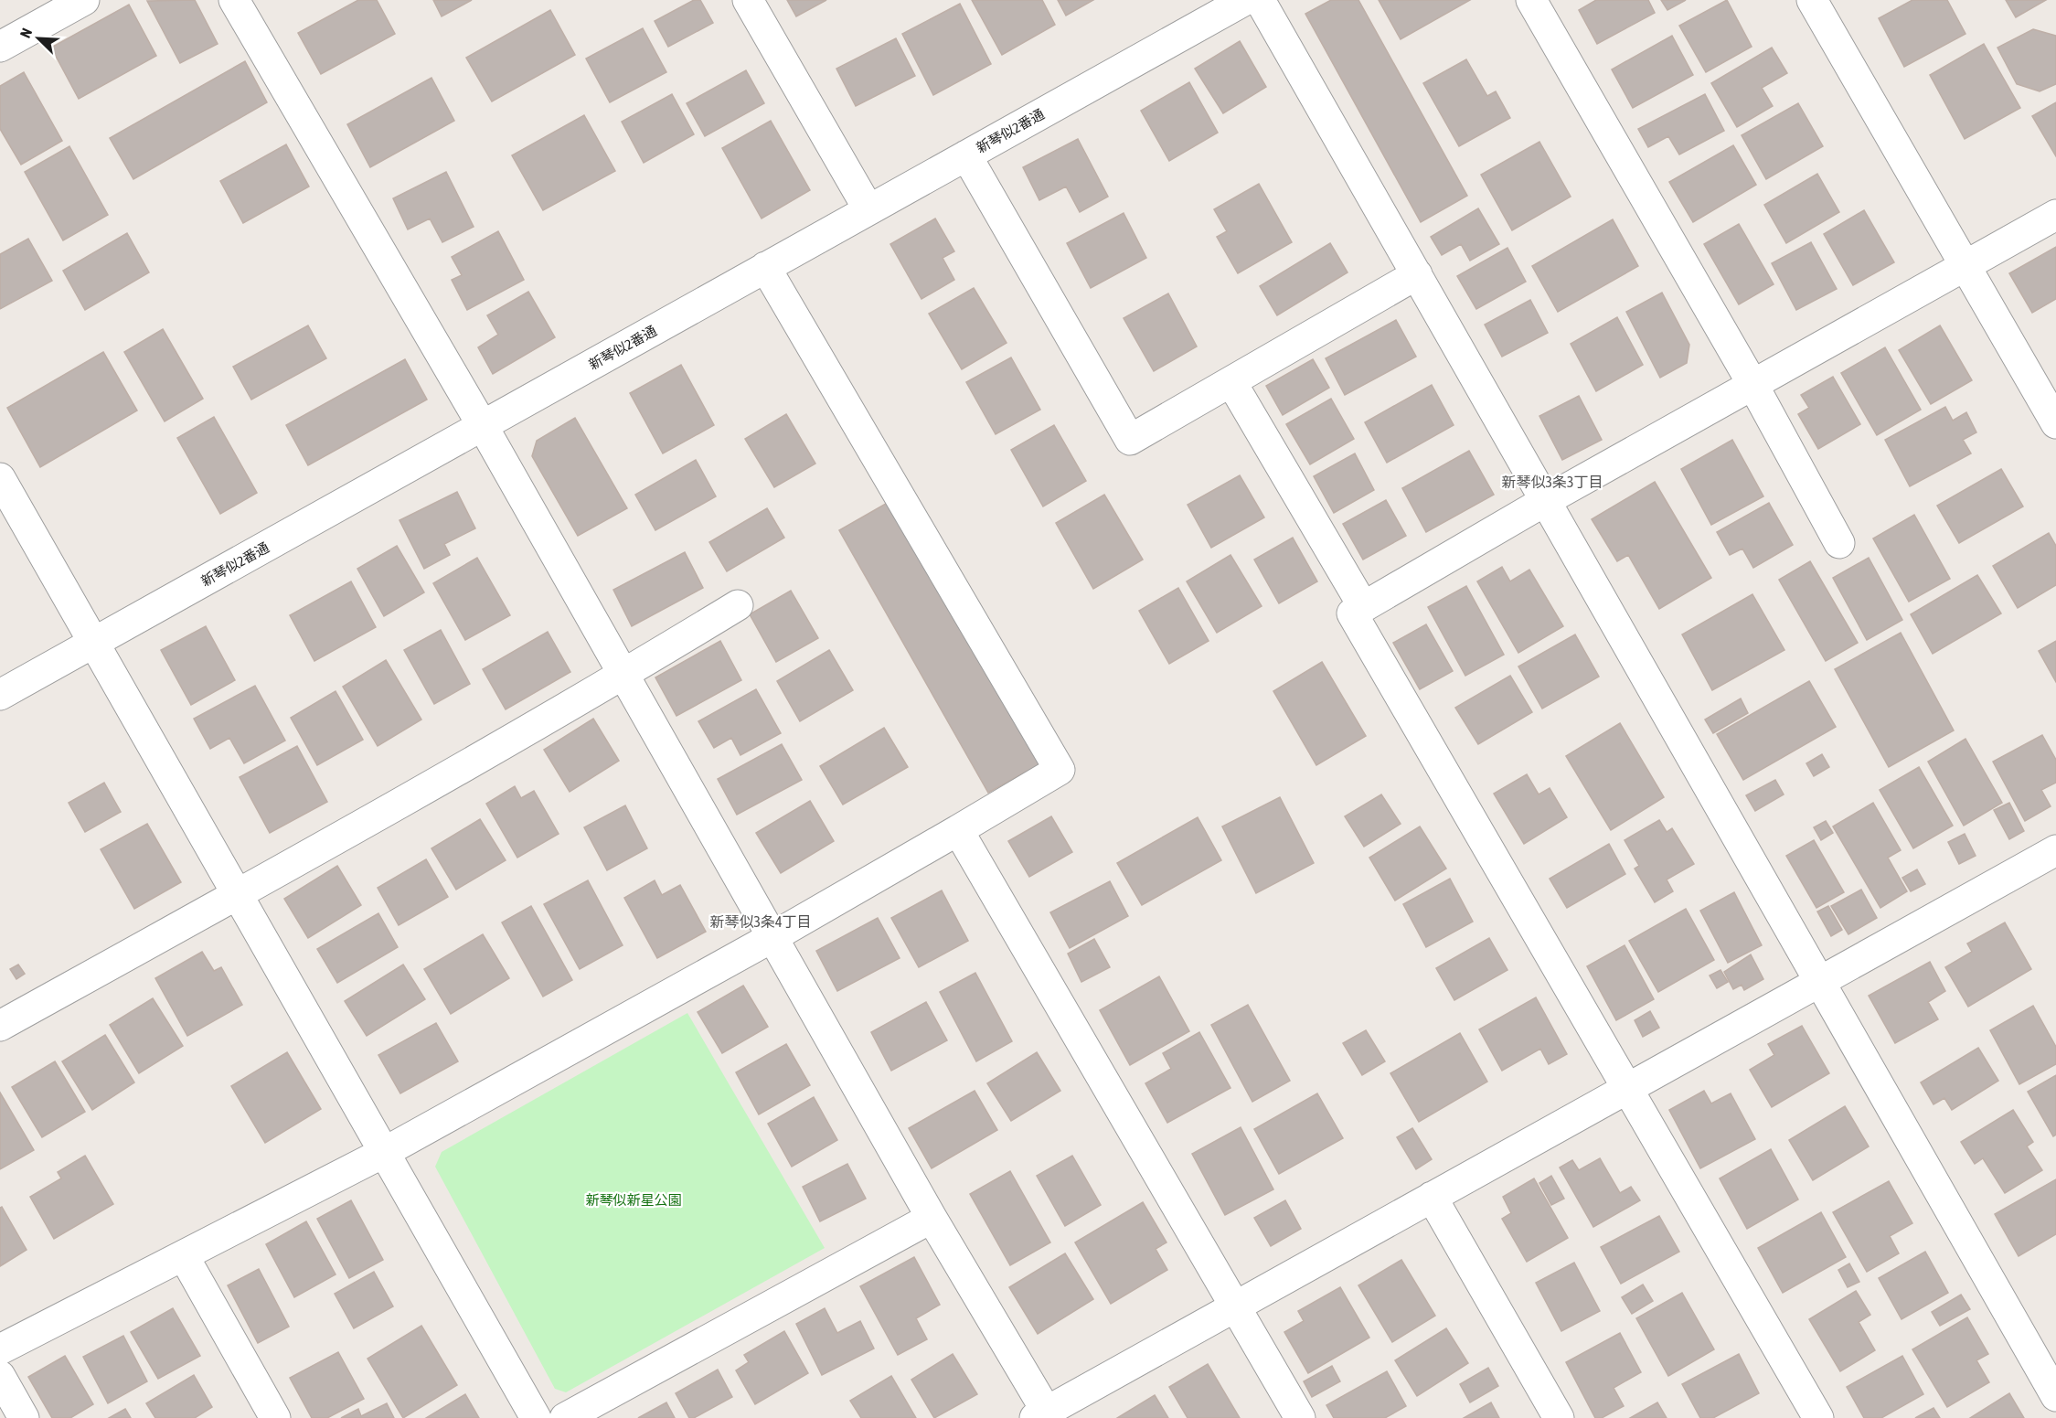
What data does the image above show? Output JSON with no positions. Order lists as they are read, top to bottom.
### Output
{
  "streets": {
    "street": ["新琴似2番通"]
  },
  "districts": ["新琴似3条3丁目", "新琴似3条4丁目"],
  "parks": ["新琴似新星公園"],
  "north": "top left"
}
